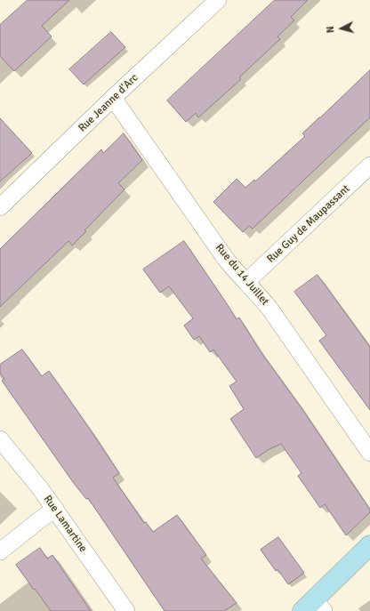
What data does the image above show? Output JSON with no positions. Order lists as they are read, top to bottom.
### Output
{
  "streets": {
    "street": [
      "Rue Jeanne d'Arc",
      "Rue Guy de Maupassant",
      "Rue du 14 Juillet",
      "Rue Lamartine"
    ]
  },
  "crossings": [
    ["Rue Jeanne d'Arc", "Rue du 14 Juillet"],
    ["Rue Guy de Maupassant", "Rue du 14 Juillet"]
  ],
  "north": "left"
}
